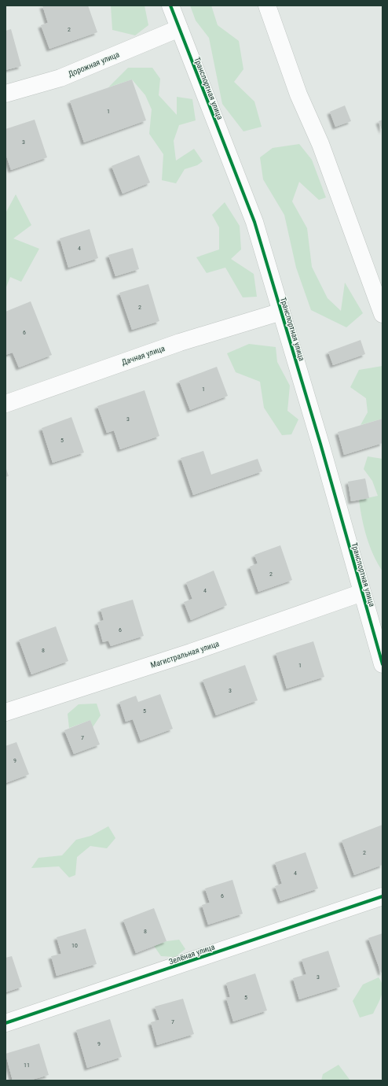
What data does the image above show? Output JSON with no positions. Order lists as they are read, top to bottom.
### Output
{
  "streets": {
    "street": [
      "Дорожная улица",
      "Транспортная улица",
      "Дачная улица",
      "Магистральная улица",
      "Зелёная улица"
    ]
  },
  "crossings": [
    ["Дорожная улица", "Транспортная улица"],
    ["Транспортная улица", "Дачная улица"],
    ["Транспортная улица", "Магистральная улица"]
  ],
  "house_numbers": [
    "2",
    "1",
    "3",
    "4",
    "2",
    "6",
    "1",
    "3",
    "5",
    "2",
    "4",
    "6",
    "8",
    "1",
    "3",
    "5",
    "7",
    "9",
    "2",
    "4",
    "6",
    "8",
    "10",
    "3",
    "5",
    "7",
    "9",
    "11"
  ]
}
